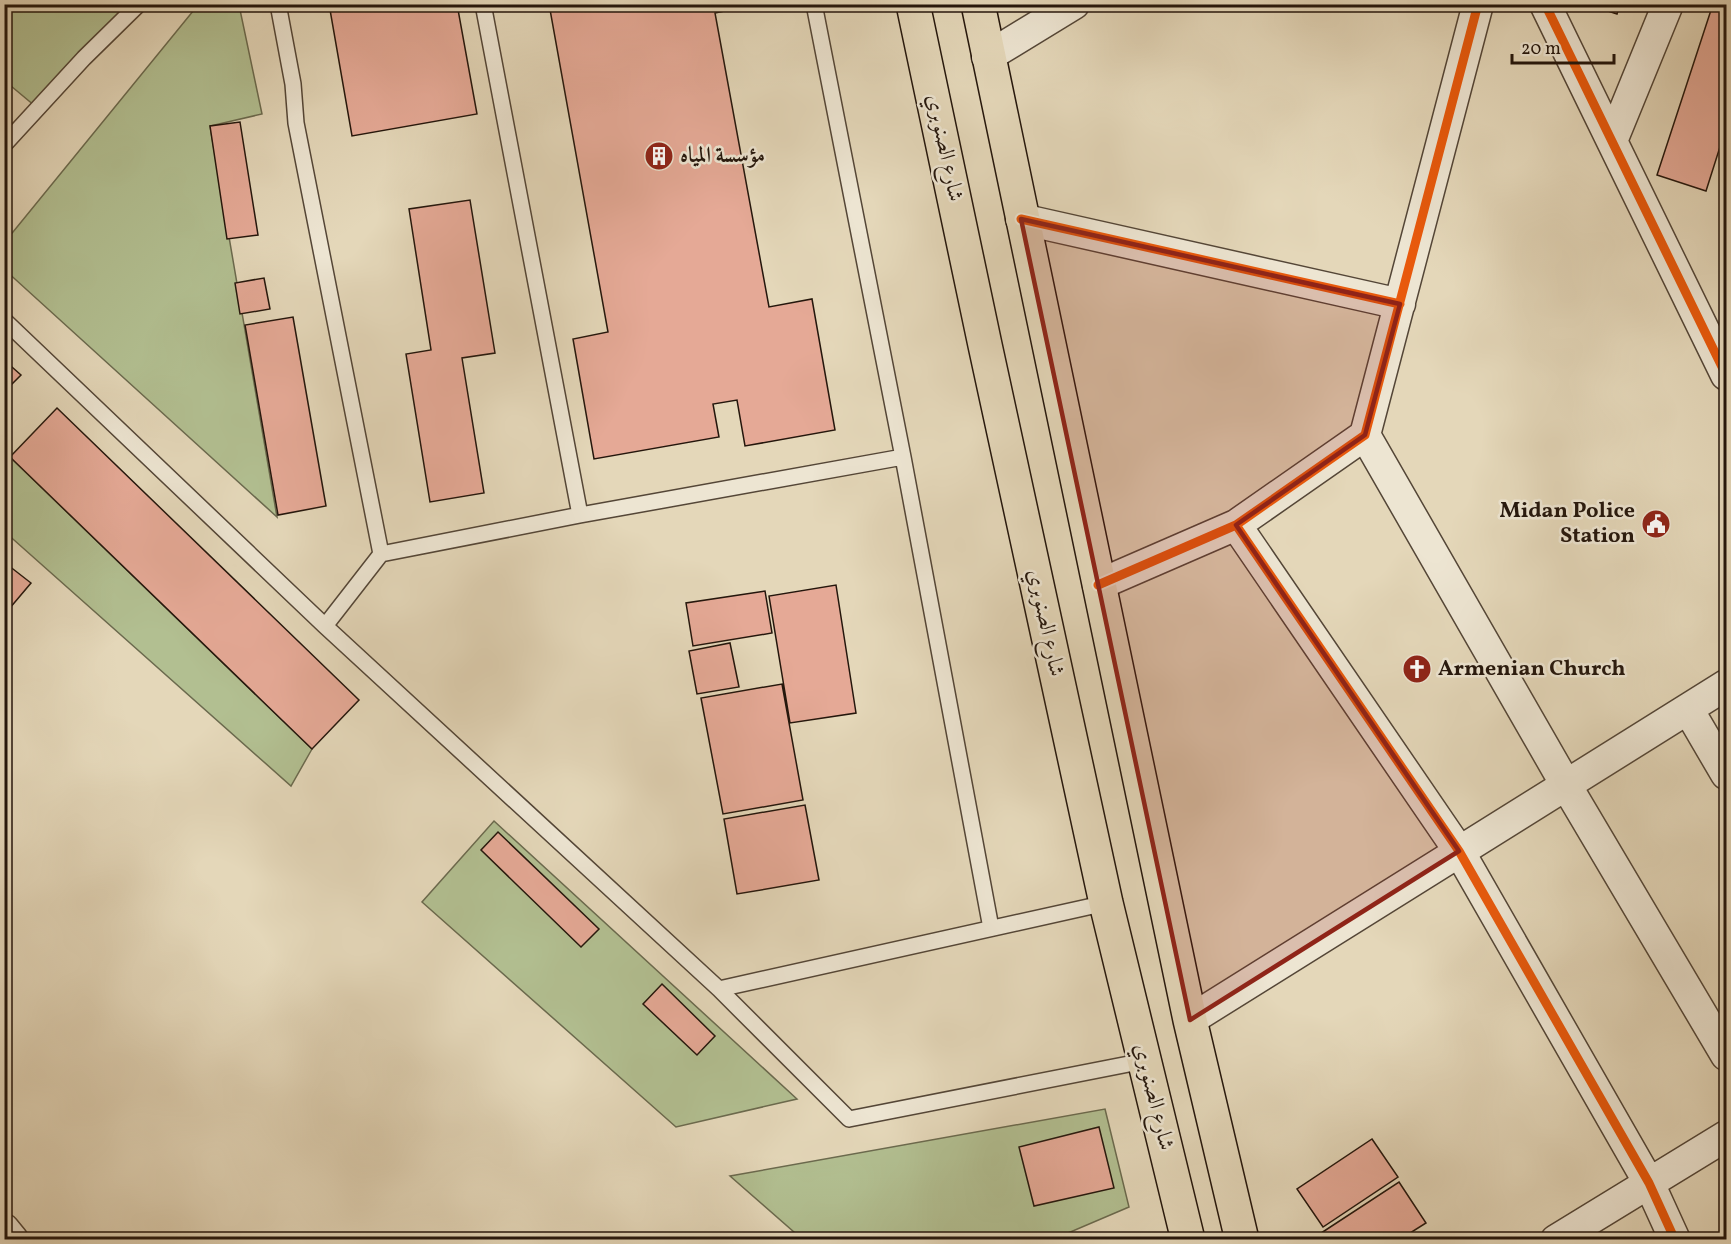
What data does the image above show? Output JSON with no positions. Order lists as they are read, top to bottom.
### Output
{
  "streets": {
    "main road": ["شارع الصنوبري"]
  },
  "places": {
    "building": ["مؤسسة المياه"],
    "public building": ["Midan Police Station"],
    "church": ["Armenian Church"]
  },
  "scale_bar": "20 m"
}
